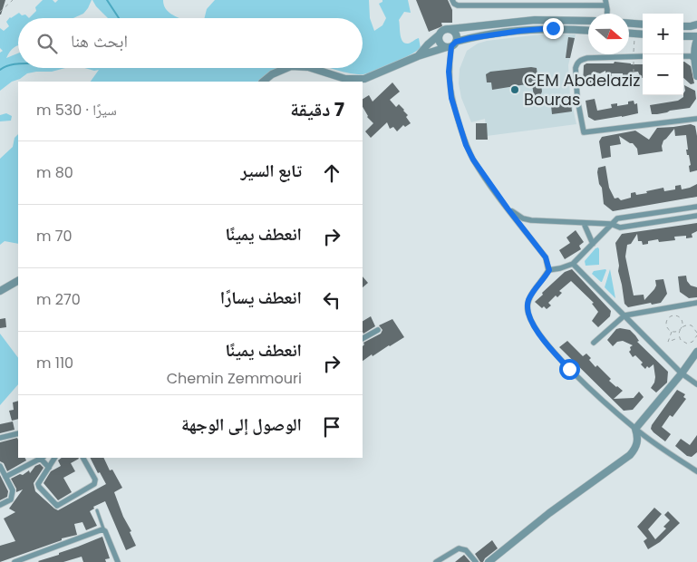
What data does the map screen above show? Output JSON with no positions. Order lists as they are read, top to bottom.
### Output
{
  "places": ["CEM Abdelaziz Bouras"],
  "north": "right",
  "page": {
    "map_buttons": ["+", "−"],
    "search": "ابحث هنا",
    "heading": ["7 دقيقة", "سيرًا · 530 m"],
    "list": [
      ["تابع السير", "80 m"],
      ["انعطف يمينًا", "70 m"],
      ["انعطف يسارًا", "270 m"],
      ["انعطف يمينًا", "Chemin Zemmouri", "110 m"],
      "الوصول إلى الوجهة"
    ]
  }
}
